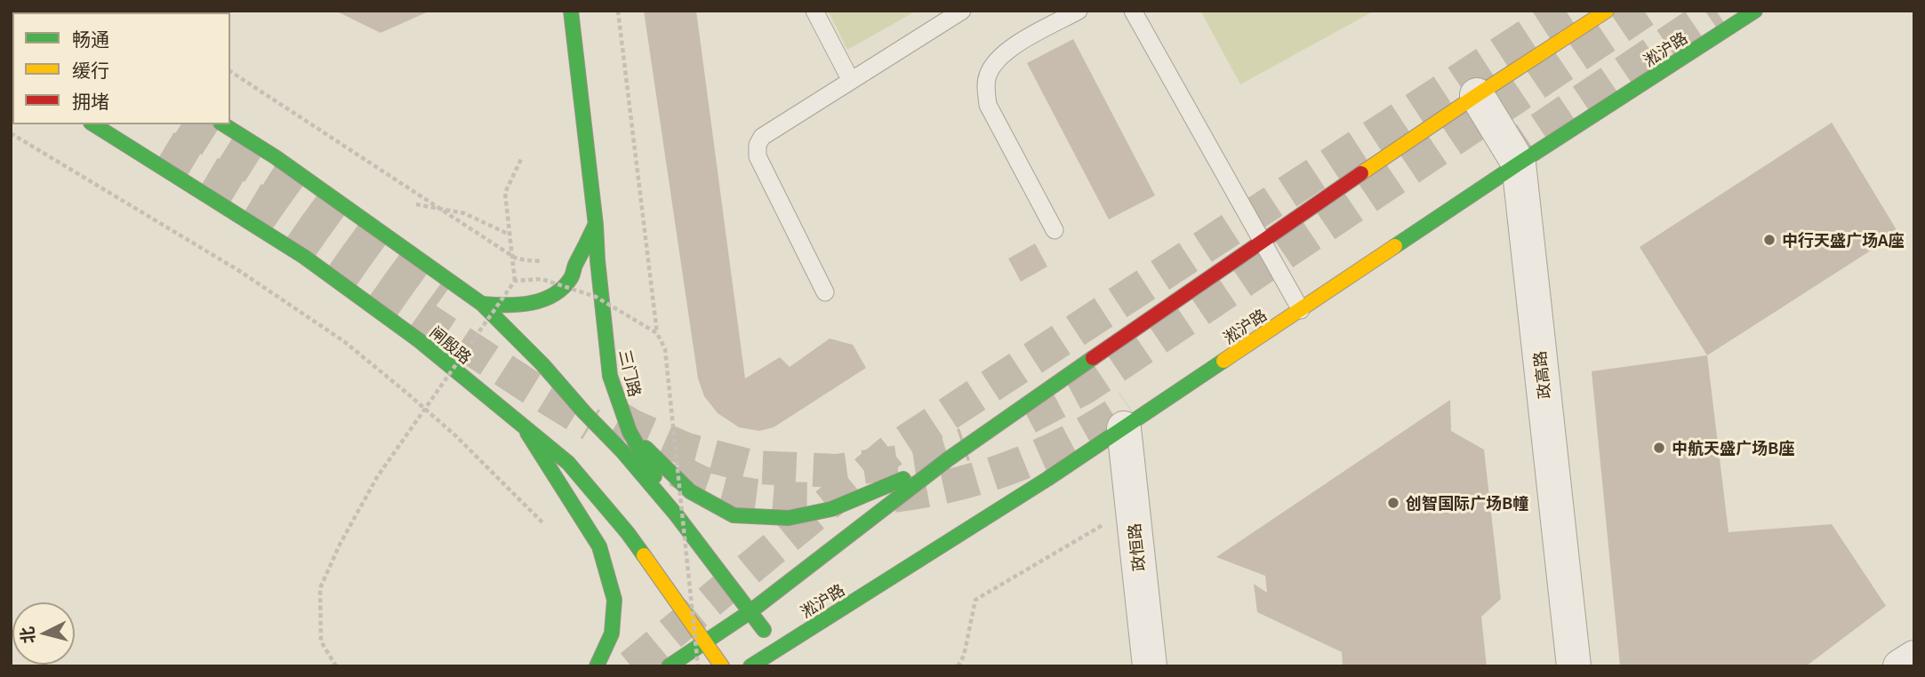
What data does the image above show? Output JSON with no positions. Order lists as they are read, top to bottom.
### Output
{
  "streets": {
    "main road": ["淞沪路", "闸殷路", "三门路"],
    "street": ["政高路", "政恒路"]
  },
  "crossings": [
    ["淞沪路", "政高路"],
    ["淞沪路", "政恒路"]
  ],
  "places": ["中行天盛广场A座", "中航天盛广场B座", "创智国际广场B幢"],
  "legend": ["畅通", "缓行", "拥堵"],
  "north": "left"
}
